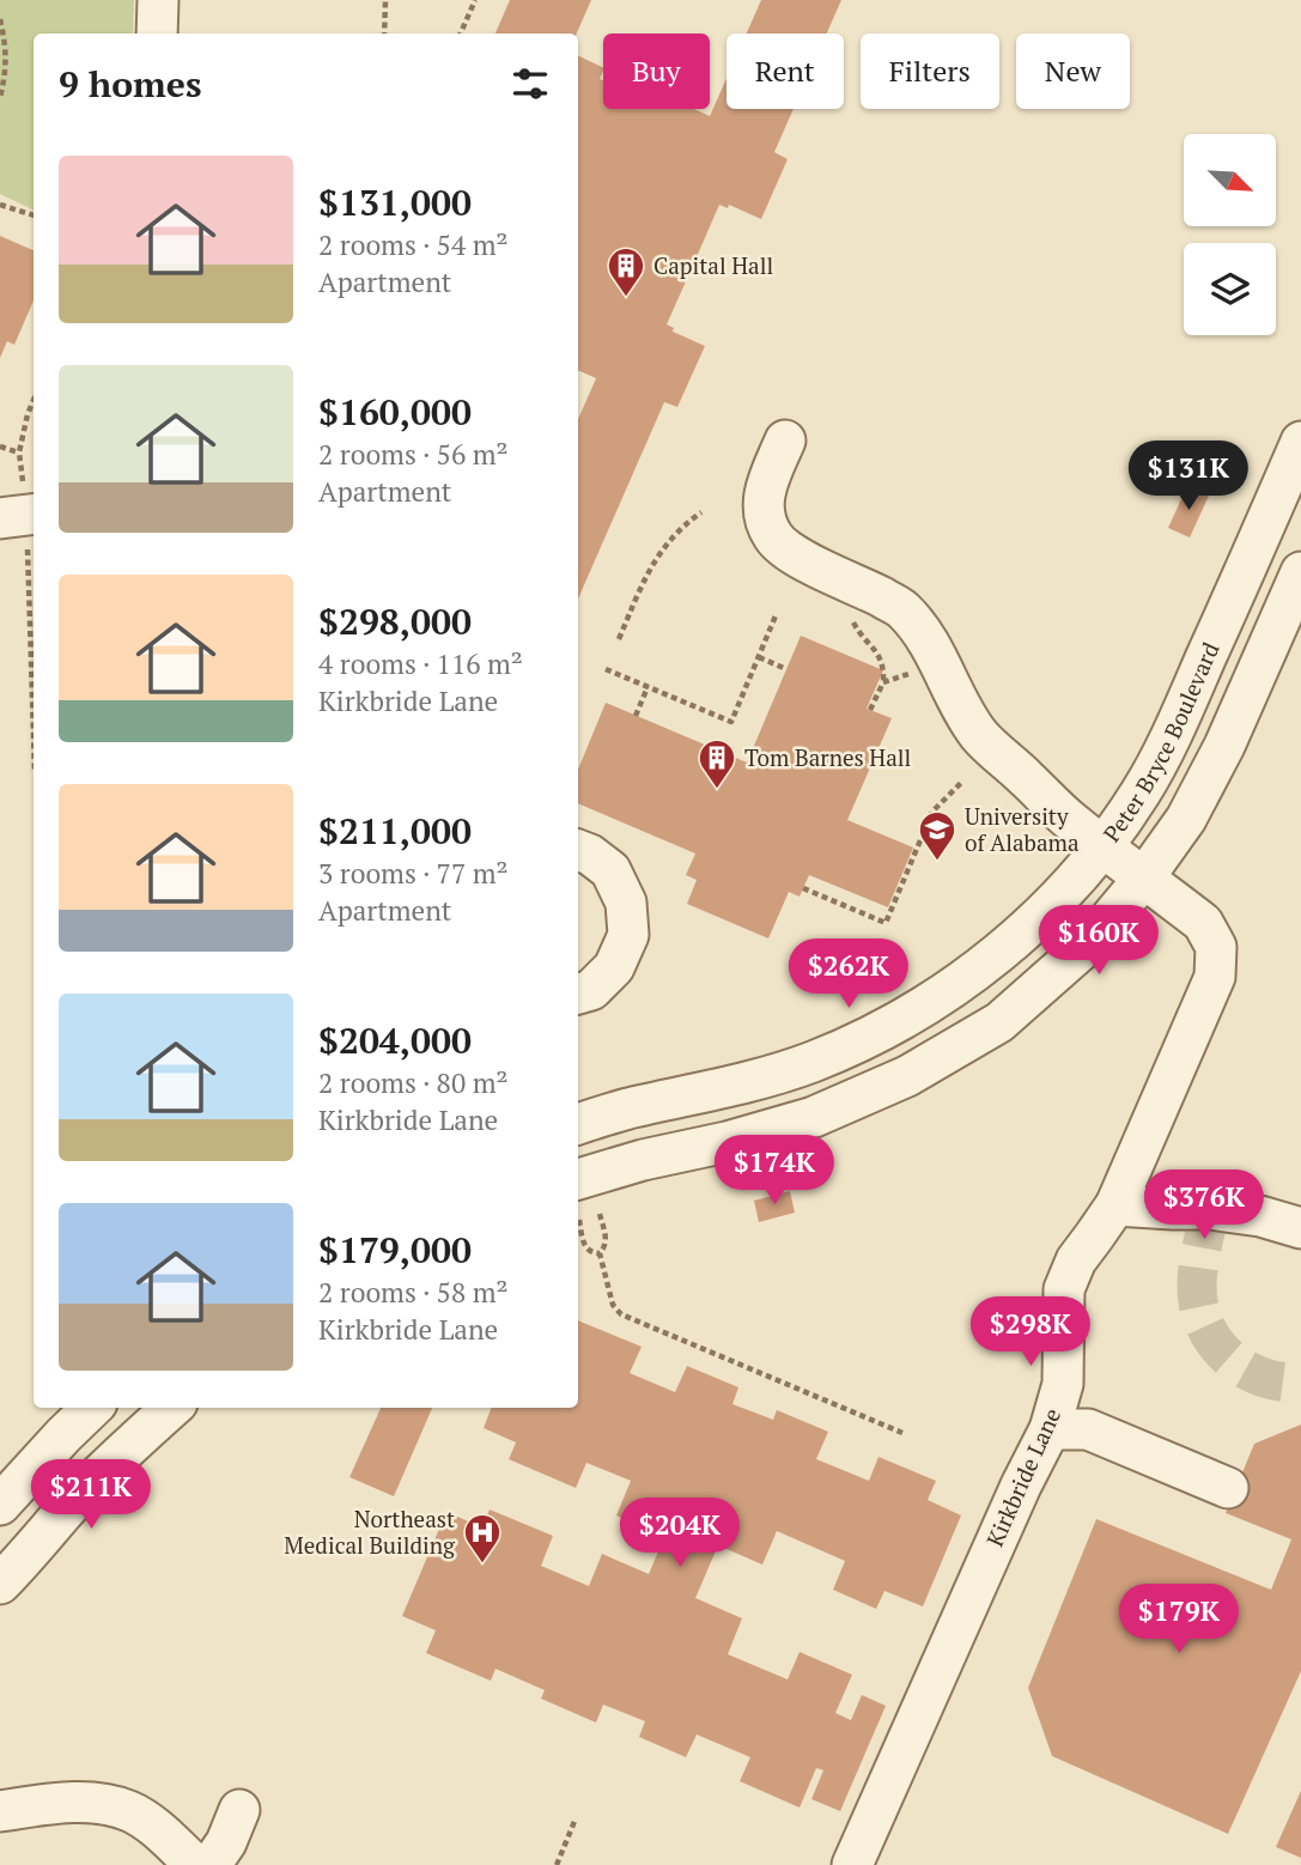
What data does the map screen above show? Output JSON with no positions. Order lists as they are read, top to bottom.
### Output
{
  "streets": {
    "street": ["Peter Bryce Boulevard", "Kirkbride Lane"]
  },
  "crossings": [
    ["Peter Bryce Boulevard", "Kirkbride Lane"]
  ],
  "places": {
    "building": ["Capital Hall", "Tom Barnes Hall"],
    "school or university": ["University of Alabama"],
    "hospital": ["Northeast Medical Building"]
  },
  "north": "bottom right",
  "page": {
    "chip": [
      "Buy",
      "Rent",
      "Filters",
      "New"
    ],
    "heading": "9 homes",
    "list": [
      {
        "name": "$131,000",
        "note": "2 rooms · 54 m² · Apartment"
      },
      {
        "name": "$160,000",
        "note": "2 rooms · 56 m² · Apartment"
      },
      {
        "name": "$298,000",
        "note": "4 rooms · 116 m² · Kirkbride Lane"
      },
      {
        "name": "$211,000",
        "note": "3 rooms · 77 m² · Apartment"
      },
      {
        "name": "$204,000",
        "note": "2 rooms · 80 m² · Kirkbride Lane"
      },
      {
        "name": "$179,000",
        "note": "2 rooms · 58 m² · Kirkbride Lane"
      }
    ],
    "price": [
      "$131K",
      "$160K",
      "$262K",
      "$174K",
      "$376K",
      "$298K",
      "$211K",
      "$204K",
      "$179K"
    ]
  }
}
